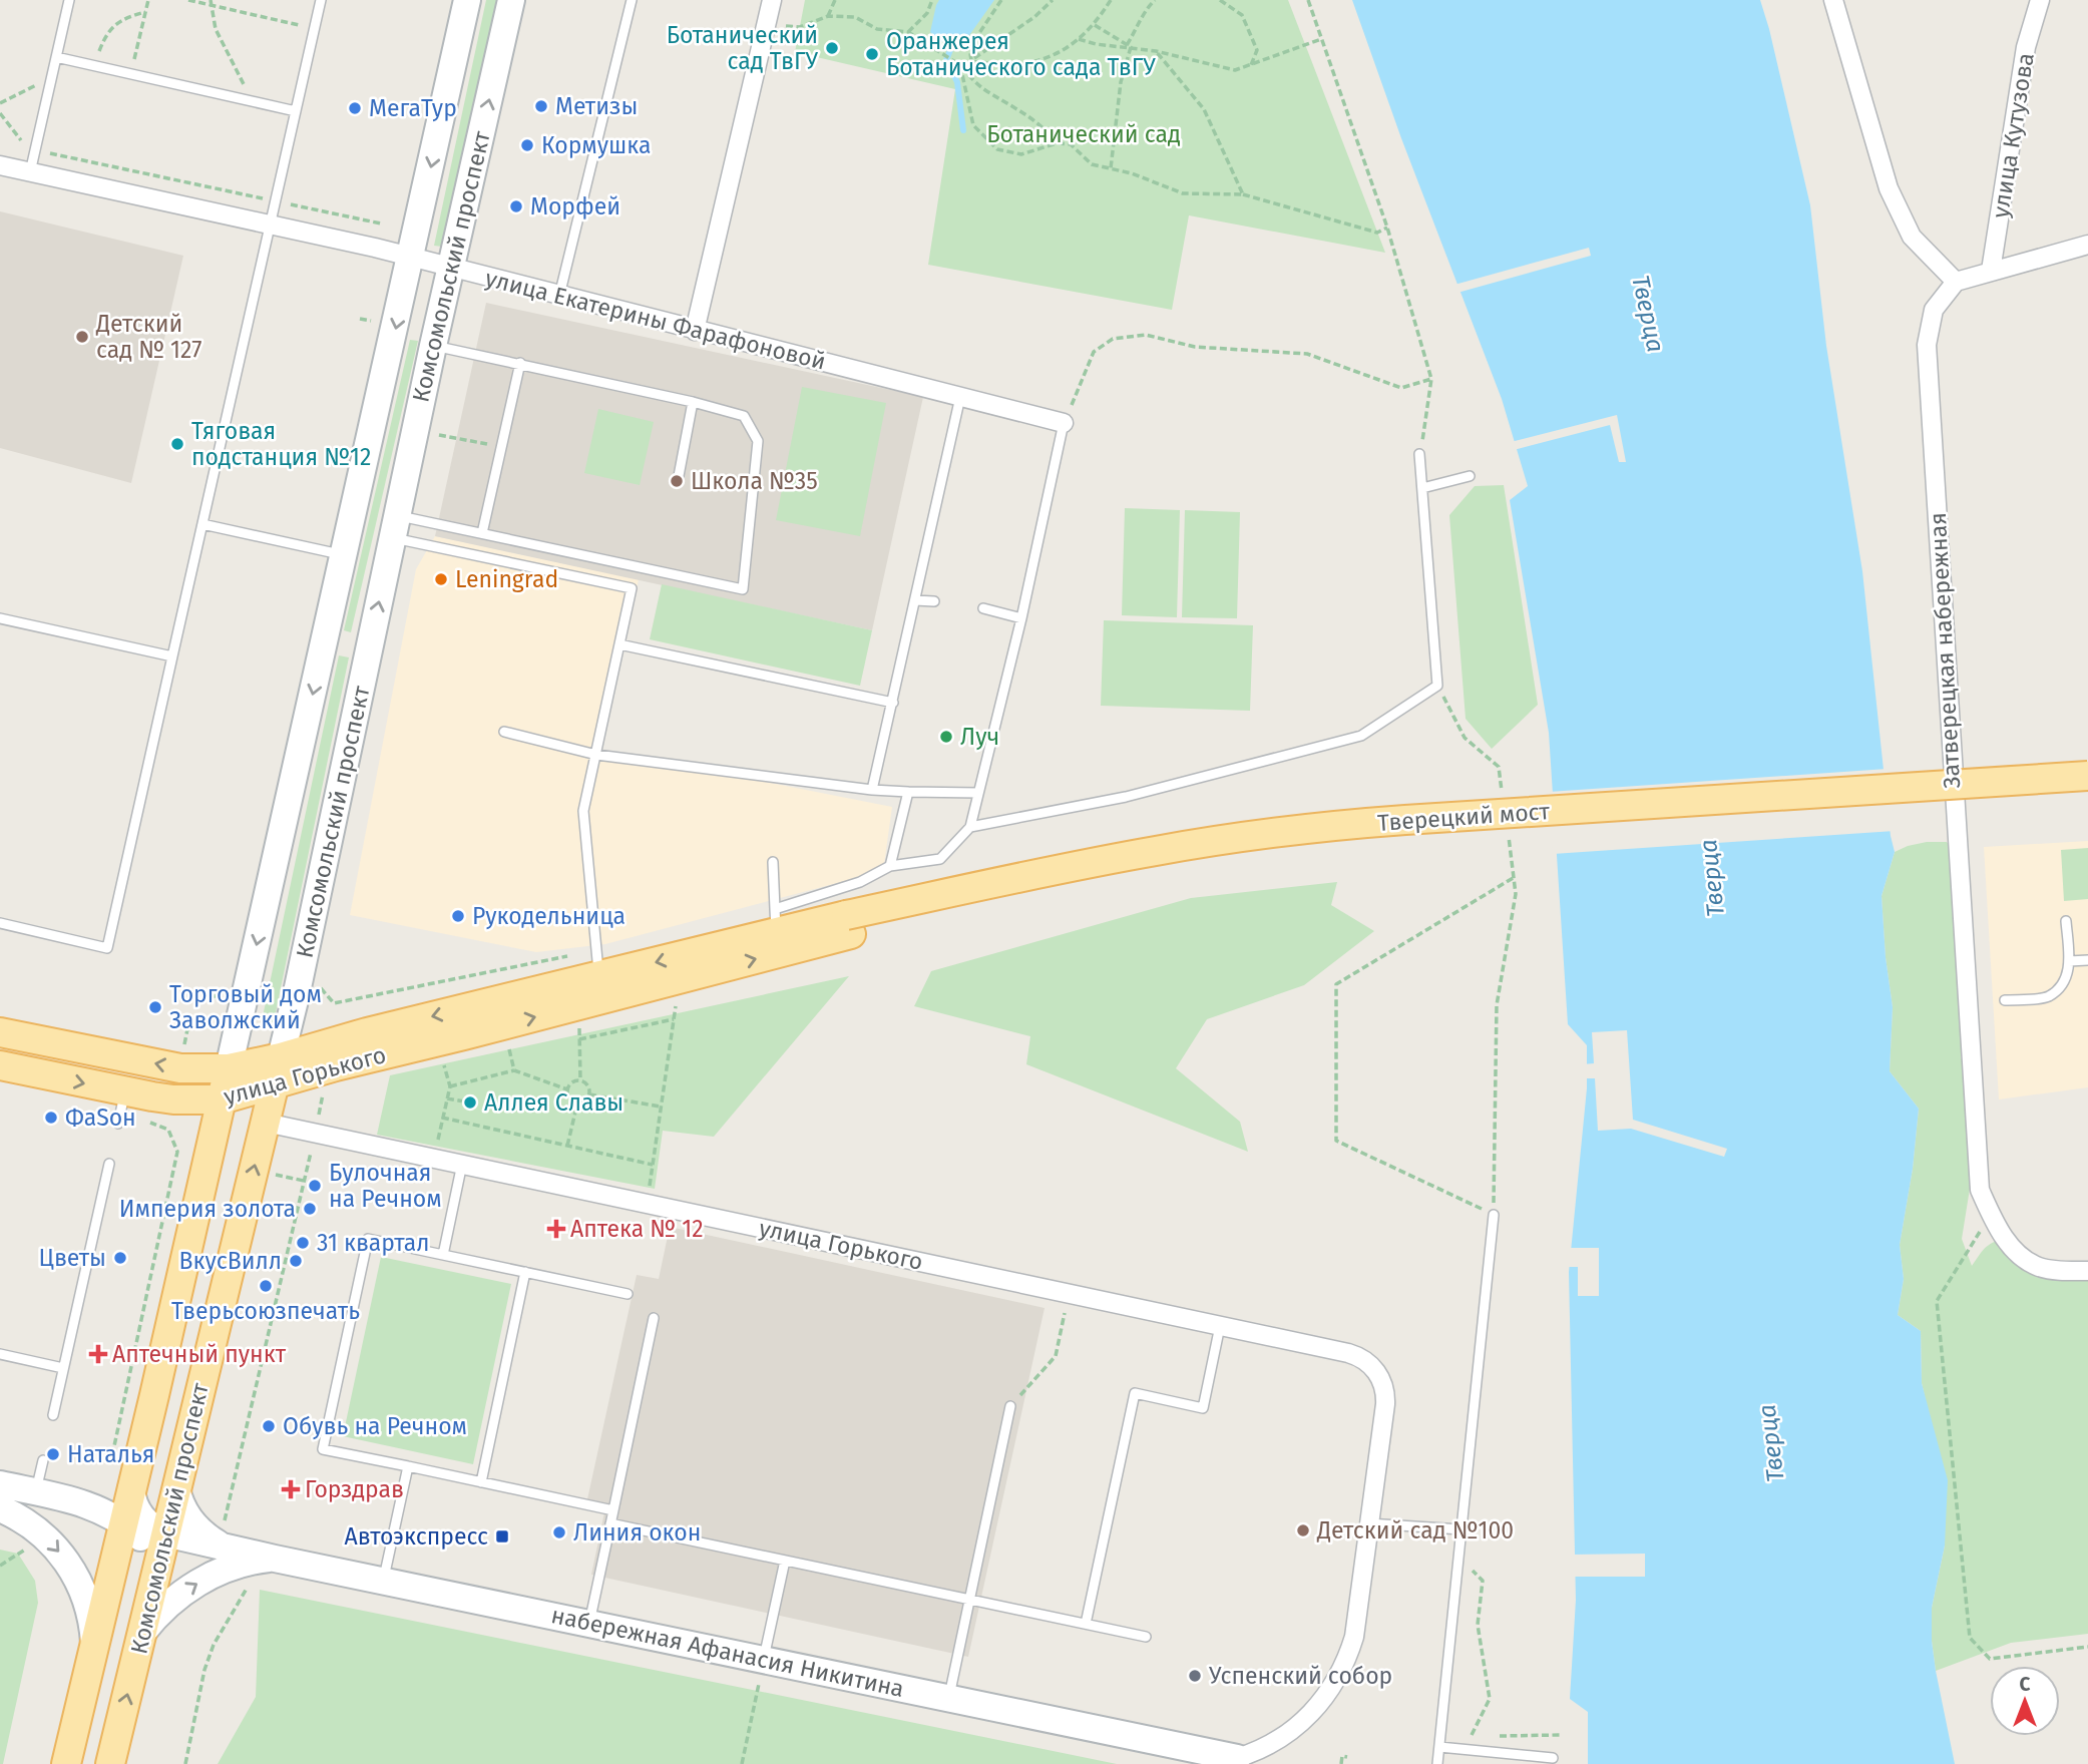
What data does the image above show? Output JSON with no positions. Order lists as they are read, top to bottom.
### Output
{
  "streets": {
    "main road": ["Комсомольский проспект", "Тверецкий мост", "улица Горького"],
    "street": [
      "улица Кутузова",
      "улица Екатерины Фарафоновой",
      "Затверецкая набережная",
      "набережная Афанасия Никитина"
    ]
  },
  "crossings": [
    ["Комсомольский проспект", "улица Екатерины Фарафоновой"],
    ["Комсомольский проспект", "улица Горького"],
    ["Комсомольский проспект", "набережная Афанасия Никитина"],
    ["Тверецкий мост", "улица Горького"]
  ],
  "water": ["Тверца"],
  "parks": ["Ботанический сад"],
  "places": {
    "other": [
      "Ботанический сад ТвГУ",
      "Оранжерея Ботанического сада ТвГУ",
      "Метизы",
      "МегаТур",
      "Кормушка",
      "Морфей",
      "Детский сад № 127",
      "Тяговая подстанция №12",
      "Школа №35",
      "Leningrad",
      "Луч",
      "Рукодельница",
      "Торговый дом Заволжский",
      "Аллея Славы",
      "ФаSон",
      "Булочная на Речном",
      "Империя золота",
      "31 квартал",
      "Цветы",
      "ВкусВилл",
      "Тверьсоюзпечать",
      "Обувь на Речном",
      "Наталья",
      "Детский сад №100",
      "Линия окон",
      "Успенский собор"
    ],
    "health": ["Аптека № 12", "Аптечный пункт", "Горздрав"],
    "transit": ["Автоэкспресс"]
  },
  "north": "top"
}
